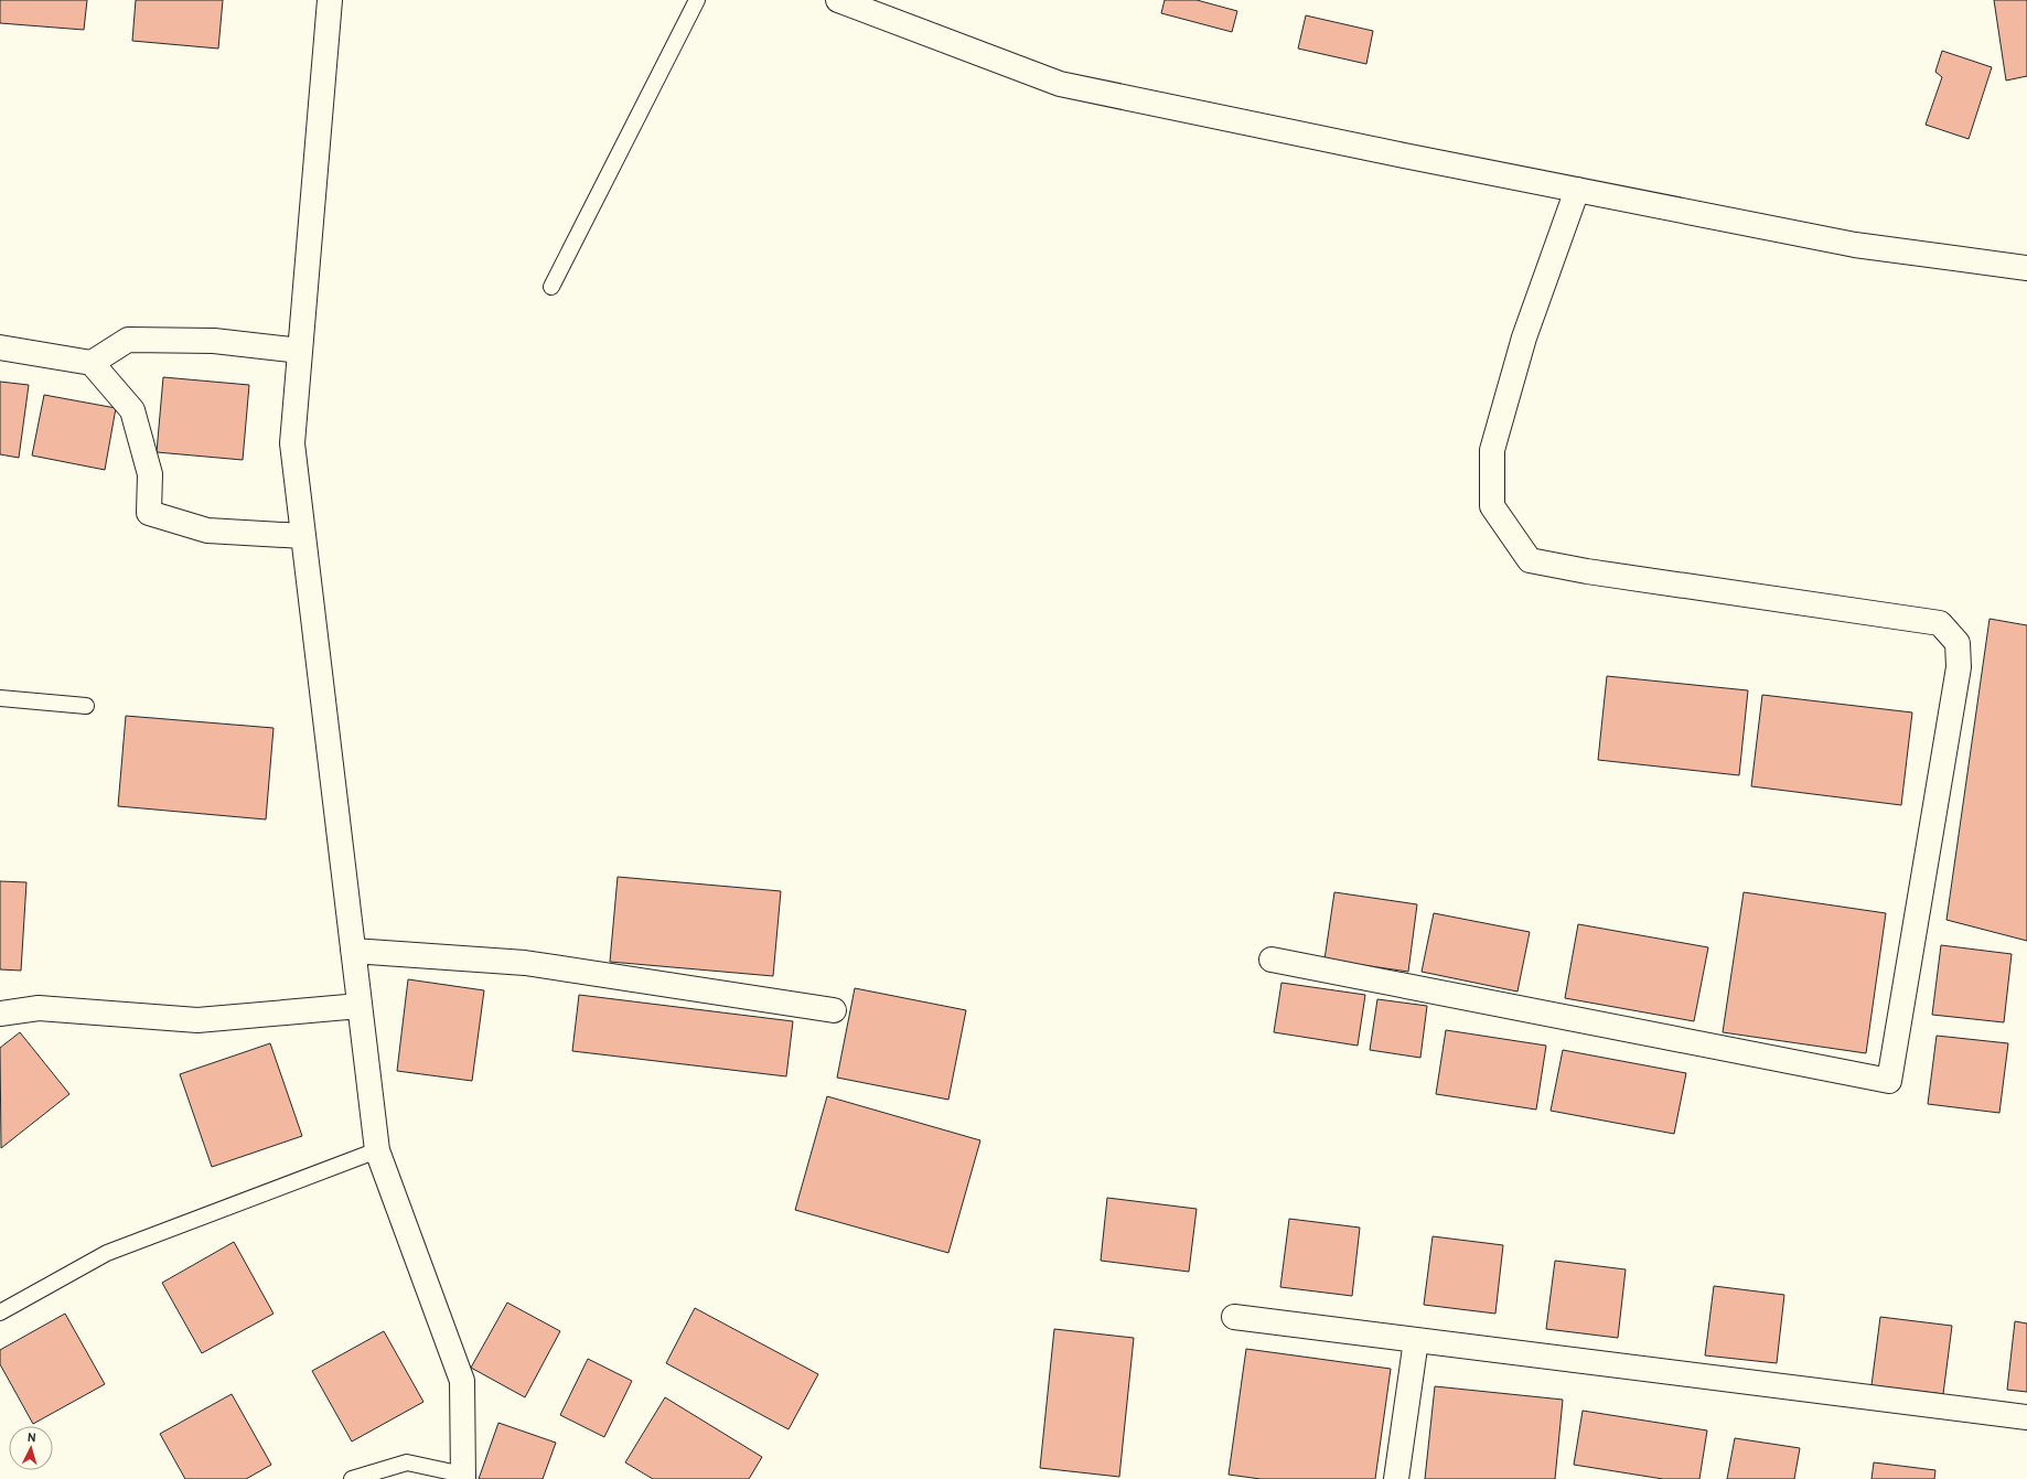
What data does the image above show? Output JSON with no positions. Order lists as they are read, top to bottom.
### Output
{
  "north": "top"
}
